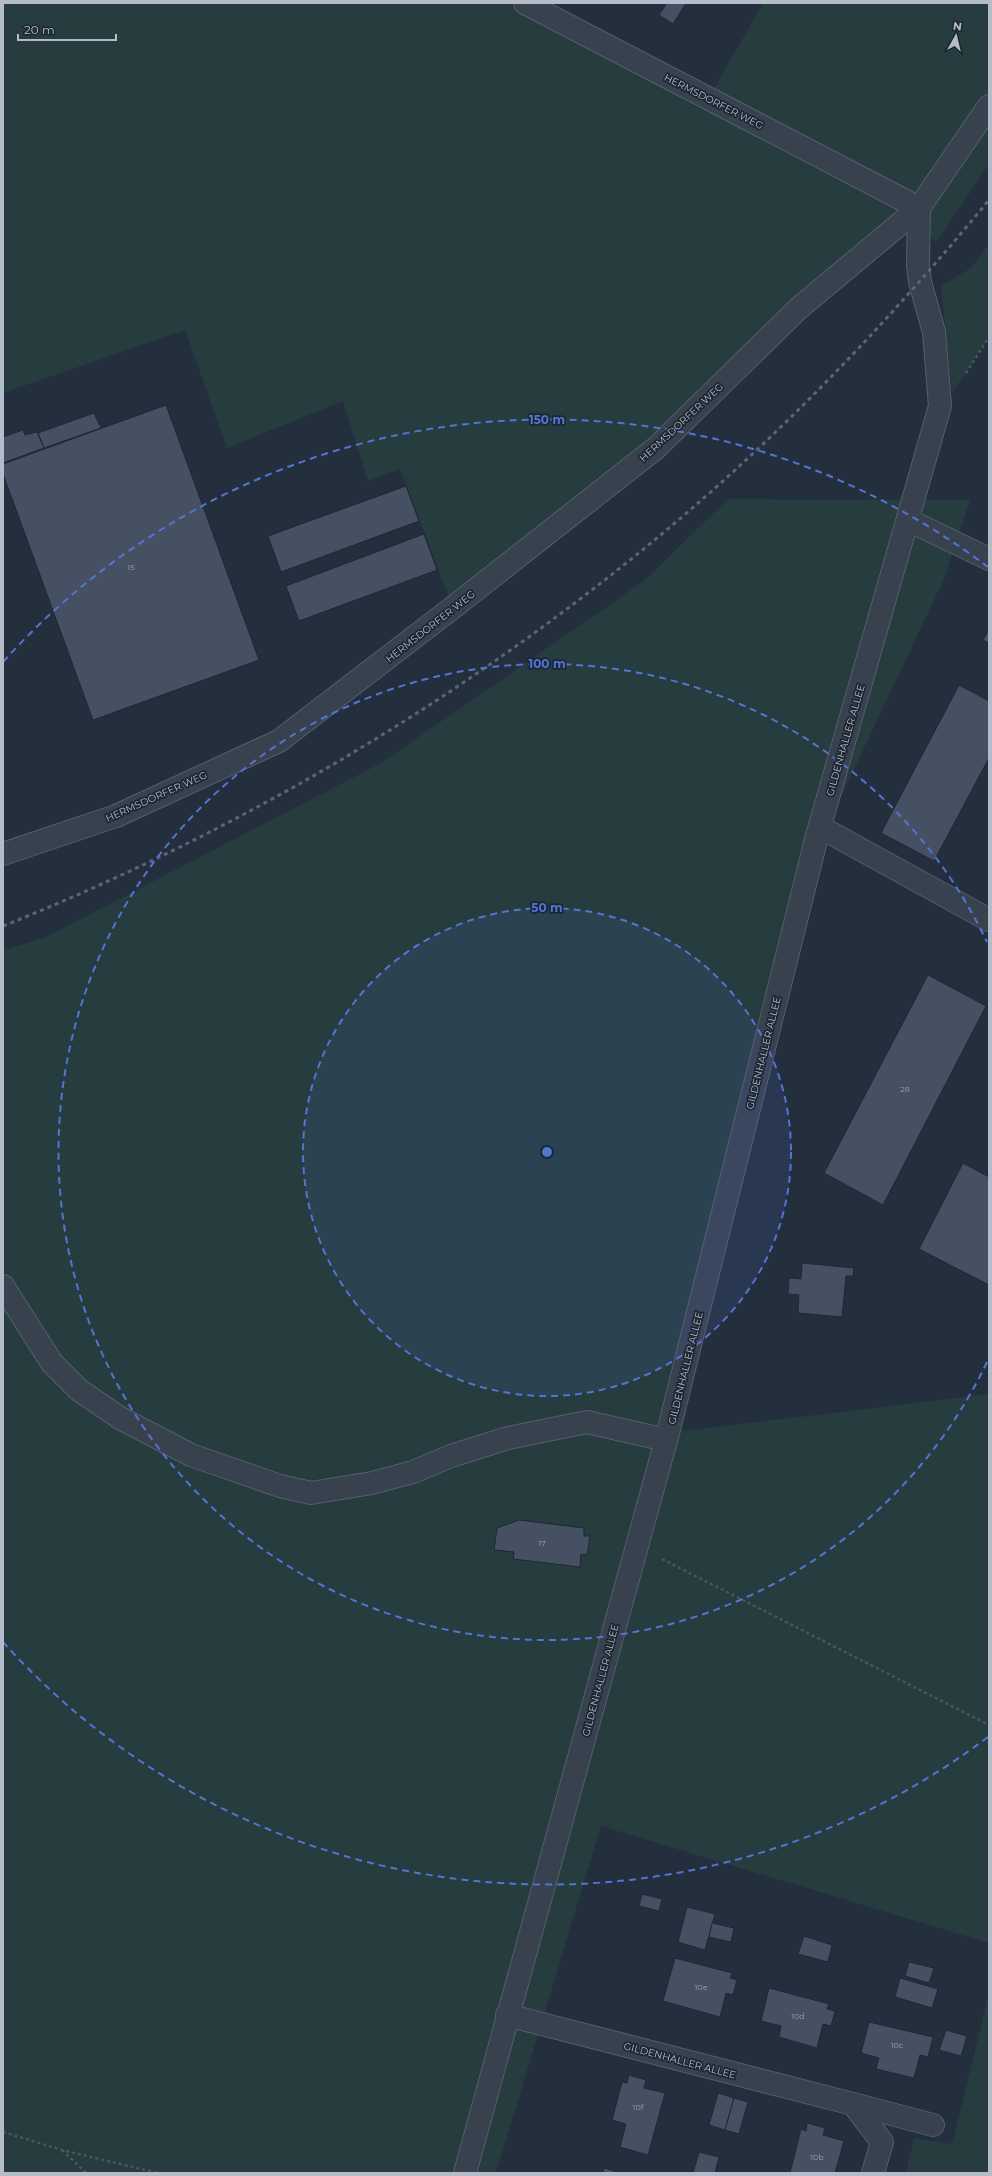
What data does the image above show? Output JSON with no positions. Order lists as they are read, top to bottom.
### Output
{
  "streets": {
    "street": ["HERMSDORFER WEG", "GILDENHALLER ALLEE"]
  },
  "crossings": [
    ["HERMSDORFER WEG", "GILDENHALLER ALLEE"]
  ],
  "house_numbers": [
    "15",
    "28",
    "17",
    "10e",
    "10d",
    "10c",
    "10f",
    "10b"
  ],
  "scale_bar": "20 m",
  "north": "top",
  "rings": ["150 m", "100 m", "50 m"]
}
